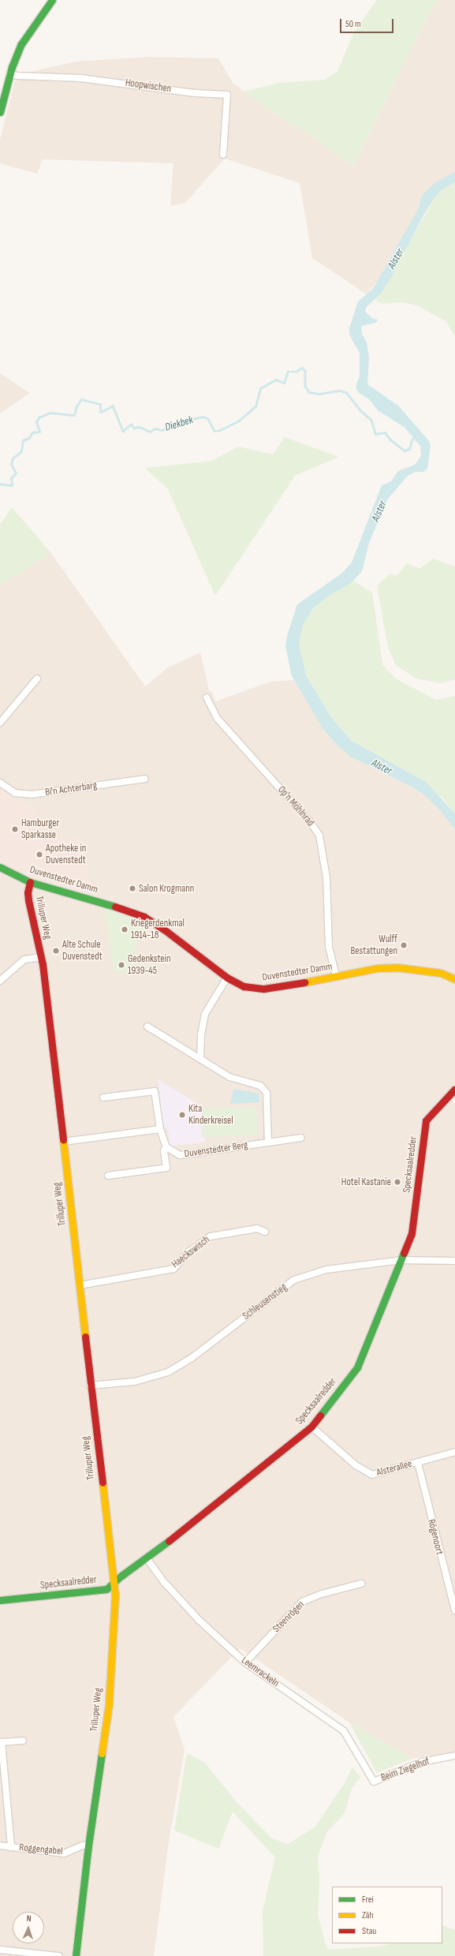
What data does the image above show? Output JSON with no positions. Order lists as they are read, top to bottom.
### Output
{
  "streets": {
    "street": [
      "Hoopwischen",
      "Bi'n Achterbarg",
      "Op'n Möhlnrad",
      "Duvenstedter Damm",
      "Trilluper Weg",
      "Duvenstedter Berg",
      "Specksaalredder",
      "Haeckswisch",
      "Schleusenstieg",
      "Alsterallee",
      "Rögenoort",
      "Steenrögen",
      "Leemrackeln",
      "Beim Ziegelhof",
      "Roggengabel"
    ]
  },
  "crossings": [
    ["Op'n Möhlnrad", "Duvenstedter Damm"],
    ["Duvenstedter Damm", "Trilluper Weg"],
    ["Trilluper Weg", "Specksaalredder"],
    ["Trilluper Weg", "Haeckswisch"],
    ["Trilluper Weg", "Schleusenstieg"],
    ["Trilluper Weg", "Roggengabel"],
    ["Specksaalredder", "Schleusenstieg"],
    ["Specksaalredder", "Alsterallee"],
    ["Specksaalredder", "Leemrackeln"],
    ["Alsterallee", "Rögenoort"],
    ["Steenrögen", "Leemrackeln"],
    ["Leemrackeln", "Beim Ziegelhof"]
  ],
  "water": ["Alster", "Diekbek"],
  "places": [
    "Hamburger Sparkasse",
    "Apotheke in Duvenstedt",
    "Salon Krogmann",
    "Kriegerdenkmal 1914-18",
    "Wulff Bestattungen",
    "Alte Schule Duvenstedt",
    "Gedenkstein 1939-45",
    "Kita Kinderkreisel",
    "Hotel Kastanie"
  ],
  "legend": ["Frei", "Zäh", "Stau"],
  "scale_bar": "50 m",
  "north": "top"
}
